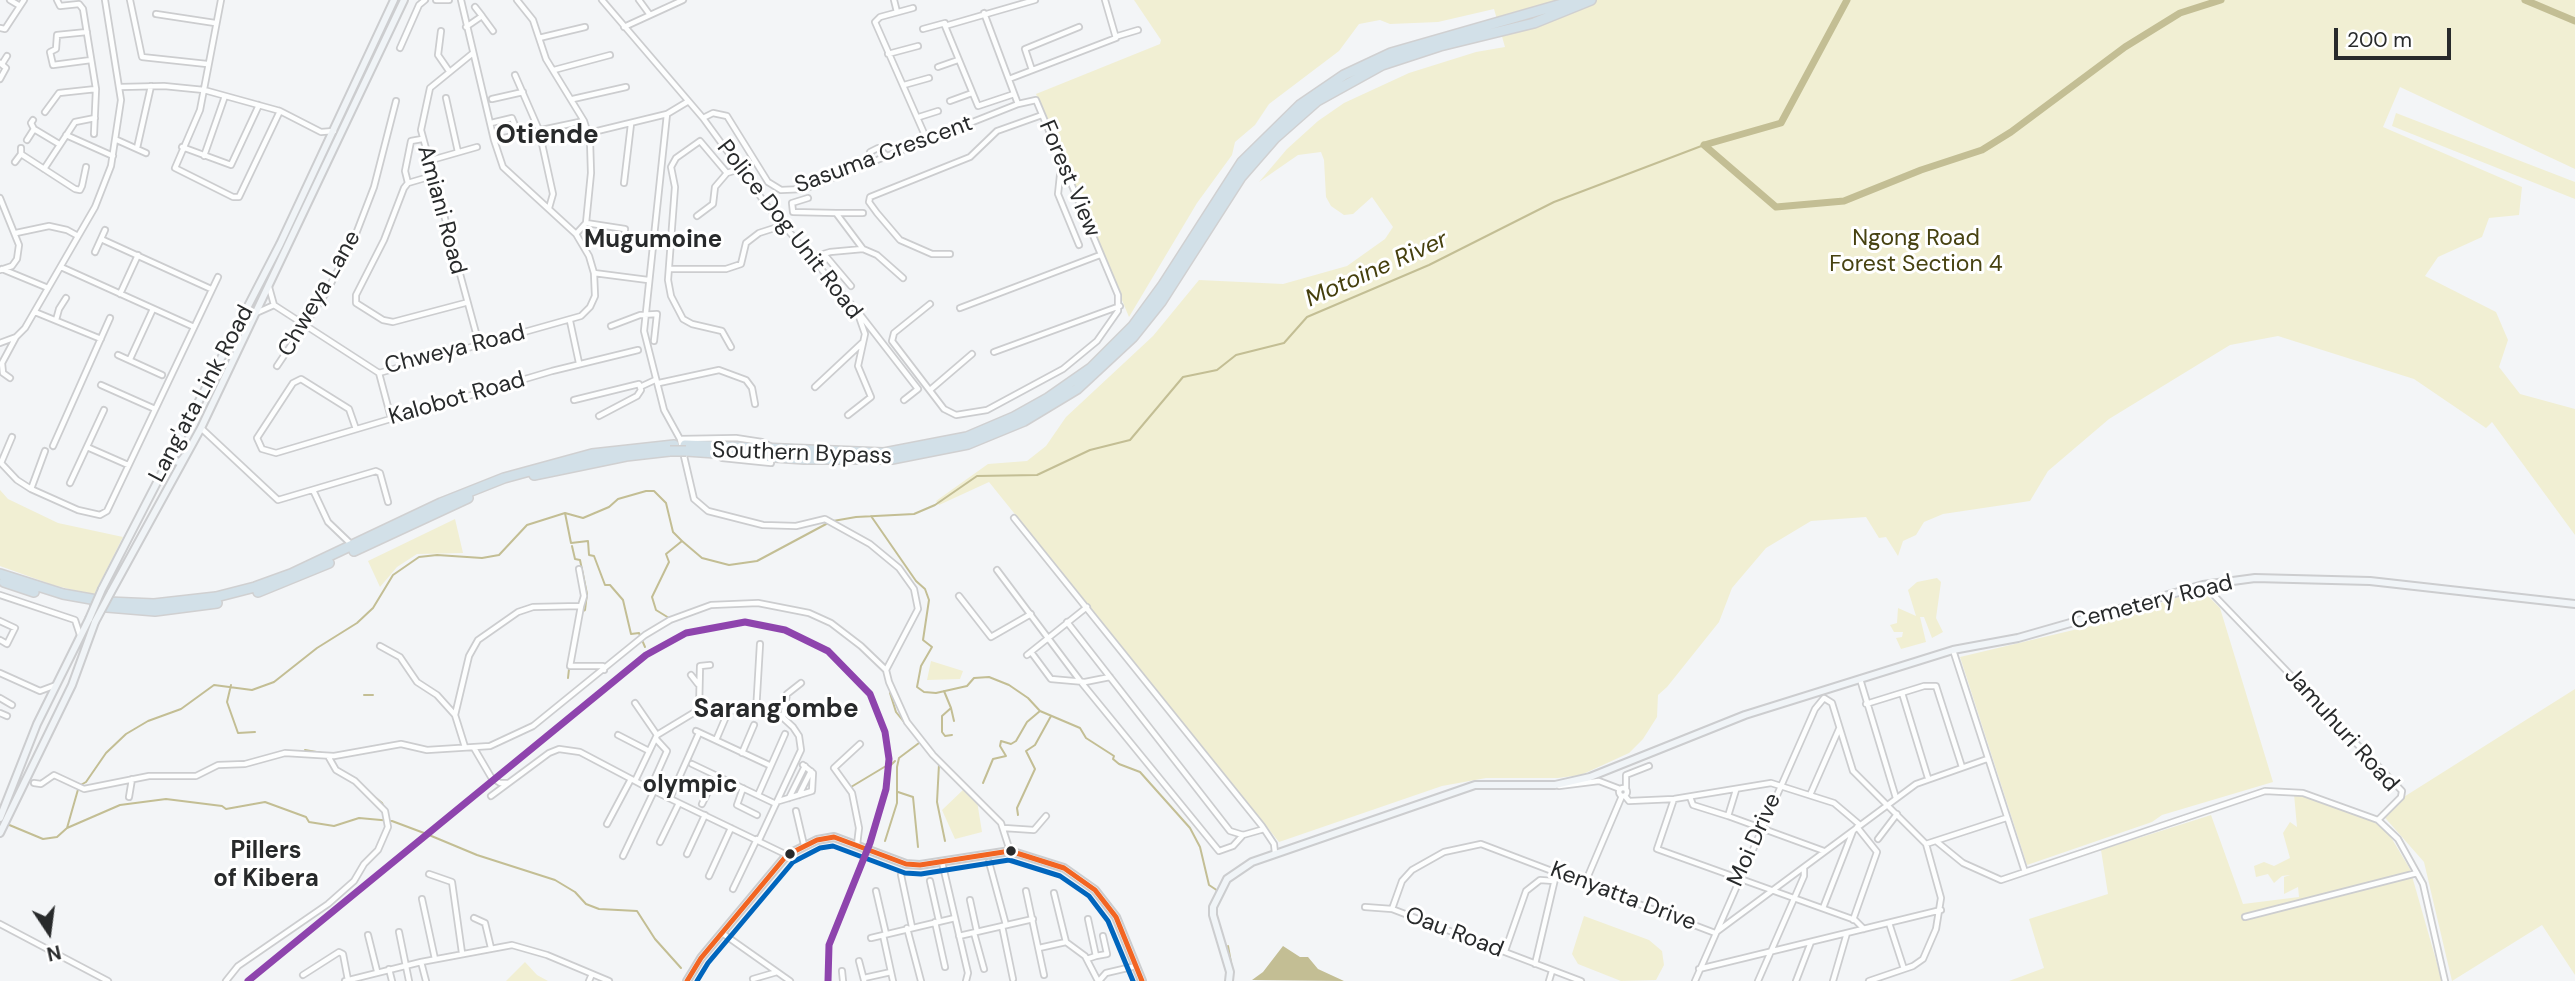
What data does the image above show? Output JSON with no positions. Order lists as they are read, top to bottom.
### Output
{
  "streets": {
    "highway": ["Southern Bypass"],
    "street": [
      "Sasuma Crescent",
      "Forest View",
      "Amiani Road",
      "Police Dog Unit Road",
      "Chweya Lane",
      "Chweya Road",
      "Lang'ata Link Road",
      "Kalobot Road",
      "Cemetery Road",
      "Jamuhuri Road",
      "Moi Drive",
      "Kenyatta Drive",
      "Oau Road"
    ]
  },
  "crossings": [
    ["Sasuma Crescent", "Forest View"],
    ["Sasuma Crescent", "Police Dog Unit Road"],
    ["Amiani Road", "Chweya Road"],
    ["Chweya Lane", "Chweya Road"],
    ["Cemetery Road", "Jamuhuri Road"],
    ["Moi Drive", "Kenyatta Drive"],
    ["Kenyatta Drive", "Oau Road"]
  ],
  "districts": [
    "Otiende",
    "Mugumoine",
    "Sarang'ombe",
    "olympic",
    "Pillers of Kibera"
  ],
  "water": ["Motoine River"],
  "parks": ["Ngong Road Forest Section 4"],
  "scale_bar": "200 m",
  "north": "bottom"
}
